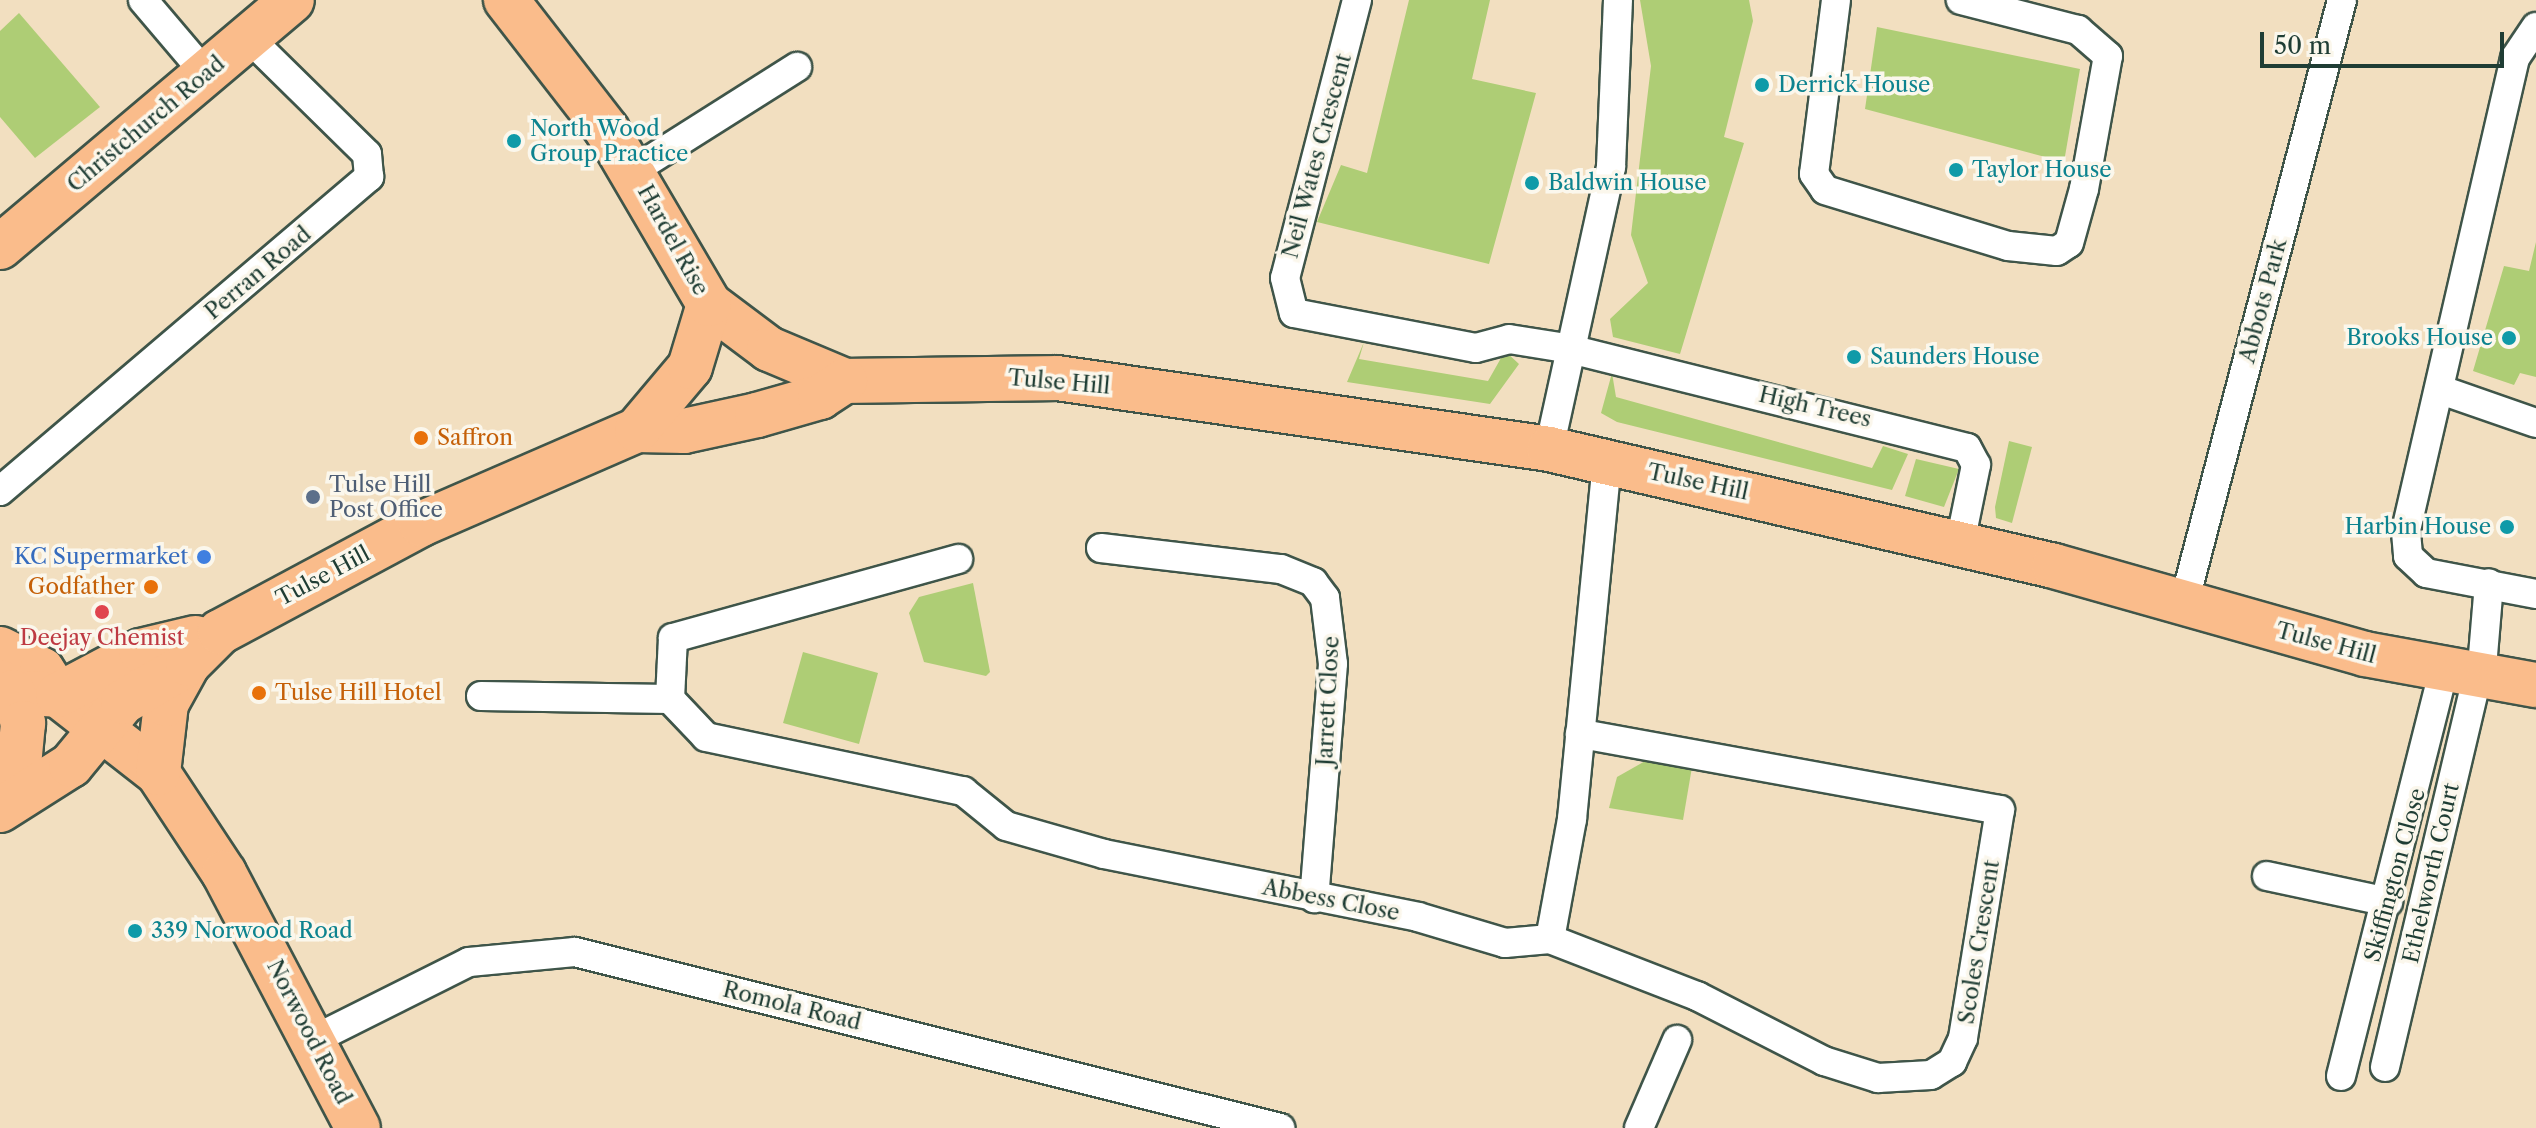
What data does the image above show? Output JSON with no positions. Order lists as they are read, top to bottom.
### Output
{
  "streets": {
    "main road": [
      "Christchurch Road",
      "Hardel Rise",
      "Tulse Hill",
      "Norwood Road"
    ],
    "street": [
      "Neil Wates Crescent",
      "Perran Road",
      "Abbots Park",
      "High Trees",
      "Jarrett Close",
      "Ethelworth Court",
      "Skiffington Close",
      "Abbess Close",
      "Scoles Crescent",
      "Romola Road"
    ]
  },
  "crossings": [
    ["Christchurch Road", "Perran Road"],
    ["Neil Wates Crescent", "High Trees"],
    ["Hardel Rise", "Tulse Hill"],
    ["Abbots Park", "Tulse Hill"],
    ["Tulse Hill", "High Trees"],
    ["Tulse Hill", "Ethelworth Court"],
    ["Tulse Hill", "Skiffington Close"],
    ["Tulse Hill", "Norwood Road"],
    ["Jarrett Close", "Abbess Close"],
    ["Ethelworth Court", "Skiffington Close"],
    ["Abbess Close", "Scoles Crescent"],
    ["Romola Road", "Norwood Road"]
  ],
  "places": [
    "Derrick House",
    "North Wood Group Practice",
    "Taylor House",
    "Baldwin House",
    "Brooks House",
    "Saunders House",
    "Saffron",
    "Tulse Hill Post Office",
    "Harbin House",
    "KC Supermarket",
    "Godfather",
    "Deejay Chemist",
    "Tulse Hill Hotel",
    "339 Norwood Road"
  ],
  "scale_bar": "50 m"
}
